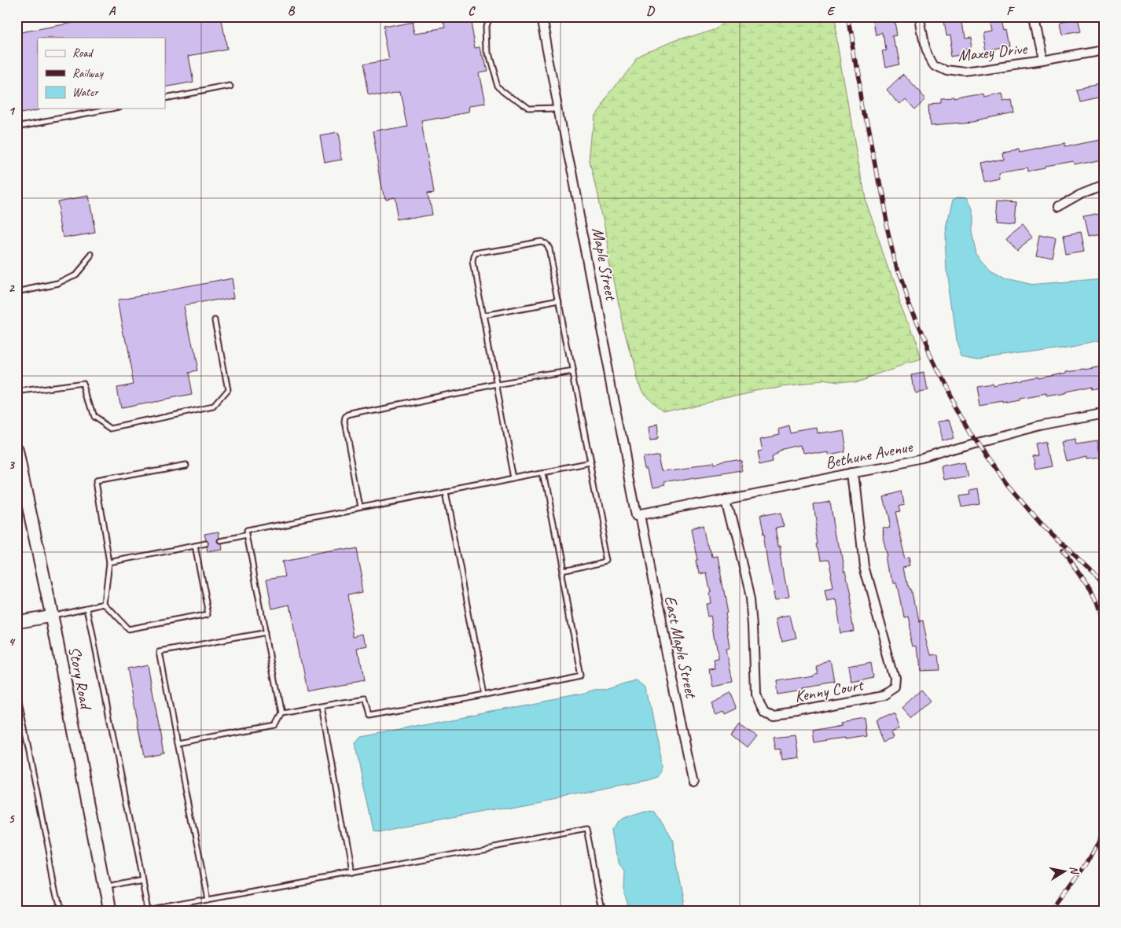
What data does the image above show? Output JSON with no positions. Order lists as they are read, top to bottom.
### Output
{
  "streets": {
    "street": [
      "Maxey Drive",
      "Maple Street",
      "Bethune Avenue",
      "East Maple Street",
      "Story Road",
      "Kenny Court"
    ]
  },
  "crossings": [
    ["Maple Street", "Bethune Avenue"],
    ["Maple Street", "East Maple Street"],
    ["Bethune Avenue", "East Maple Street"],
    ["Bethune Avenue", "Kenny Court"]
  ],
  "legend": ["Road", "Railway", "Water"],
  "north": "right",
  "grid": {
    "columns": [
      "A",
      "B",
      "C",
      "D",
      "E",
      "F"
    ],
    "rows": [
      "1",
      "2",
      "3",
      "4",
      "5"
    ]
  }
}
